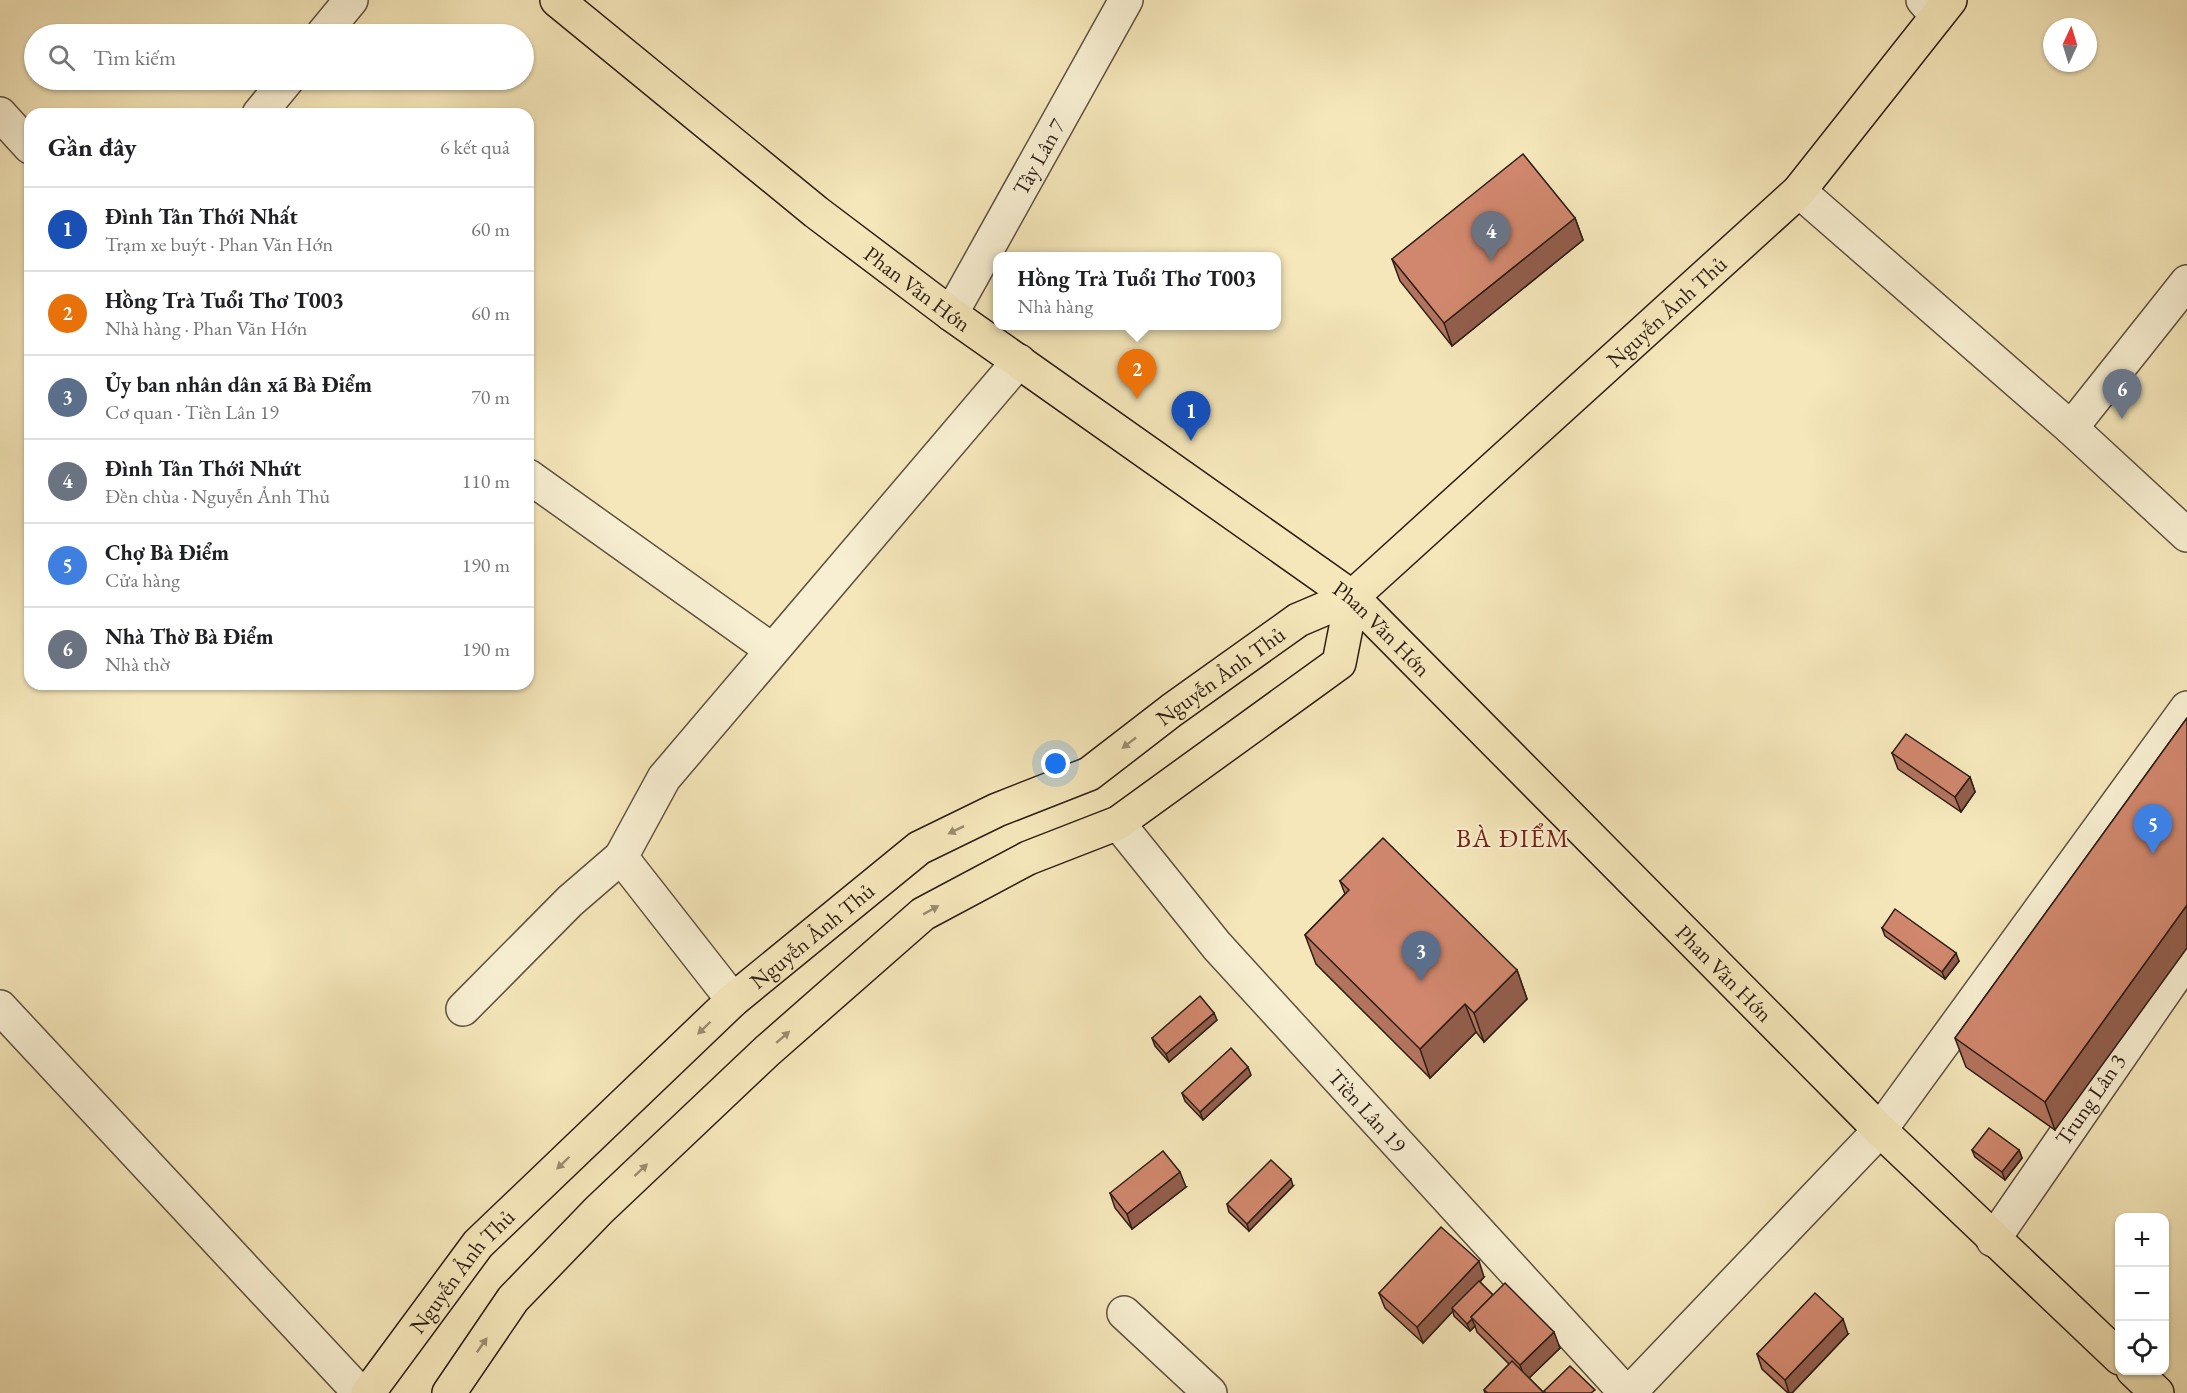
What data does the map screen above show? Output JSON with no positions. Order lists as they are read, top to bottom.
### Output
{
  "streets": {
    "main road": ["Phan Văn Hớn", "Nguyễn Ảnh Thủ"],
    "street": ["Tây Lân 7", "Trung Lân 3", "Tiền Lân 19"]
  },
  "crossings": [
    ["Tây Lân 7", "Phan Văn Hớn"],
    ["Phan Văn Hớn", "Nguyễn Ảnh Thủ"],
    ["Phan Văn Hớn", "Trung Lân 3"]
  ],
  "districts": ["BÀ ĐIỂM"],
  "north": "top",
  "page": {
    "search": "Tìm kiếm",
    "heading": ["Gần đây", "6 kết quả"],
    "list": [
      {
        "mark": "1",
        "name": "Đình Tân Thới Nhất",
        "note": "Trạm xe buýt · Phan Văn Hớn",
        "value": "60 m"
      },
      {
        "mark": "2",
        "name": "Hồng Trà Tuổi Thơ T003",
        "note": "Nhà hàng · Phan Văn Hớn",
        "value": "60 m"
      },
      {
        "mark": "3",
        "name": "Ủy ban nhân dân xã Bà Điểm",
        "note": "Cơ quan · Tiền Lân 19",
        "value": "70 m"
      },
      {
        "mark": "4",
        "name": "Đình Tân Thới Nhứt",
        "note": "Đền chùa · Nguyễn Ảnh Thủ",
        "value": "110 m"
      },
      {
        "mark": "5",
        "name": "Chợ Bà Điểm",
        "note": "Cửa hàng",
        "value": "190 m"
      },
      {
        "mark": "6",
        "name": "Nhà Thờ Bà Điểm",
        "note": "Nhà thờ",
        "value": "190 m"
      }
    ],
    "pins": [
      "4",
      "2",
      "6",
      "1",
      "5",
      "3"
    ],
    "popup": ["Hồng Trà Tuổi Thơ T003", "Nhà hàng"],
    "map_buttons": ["+", "−"]
  }
}
